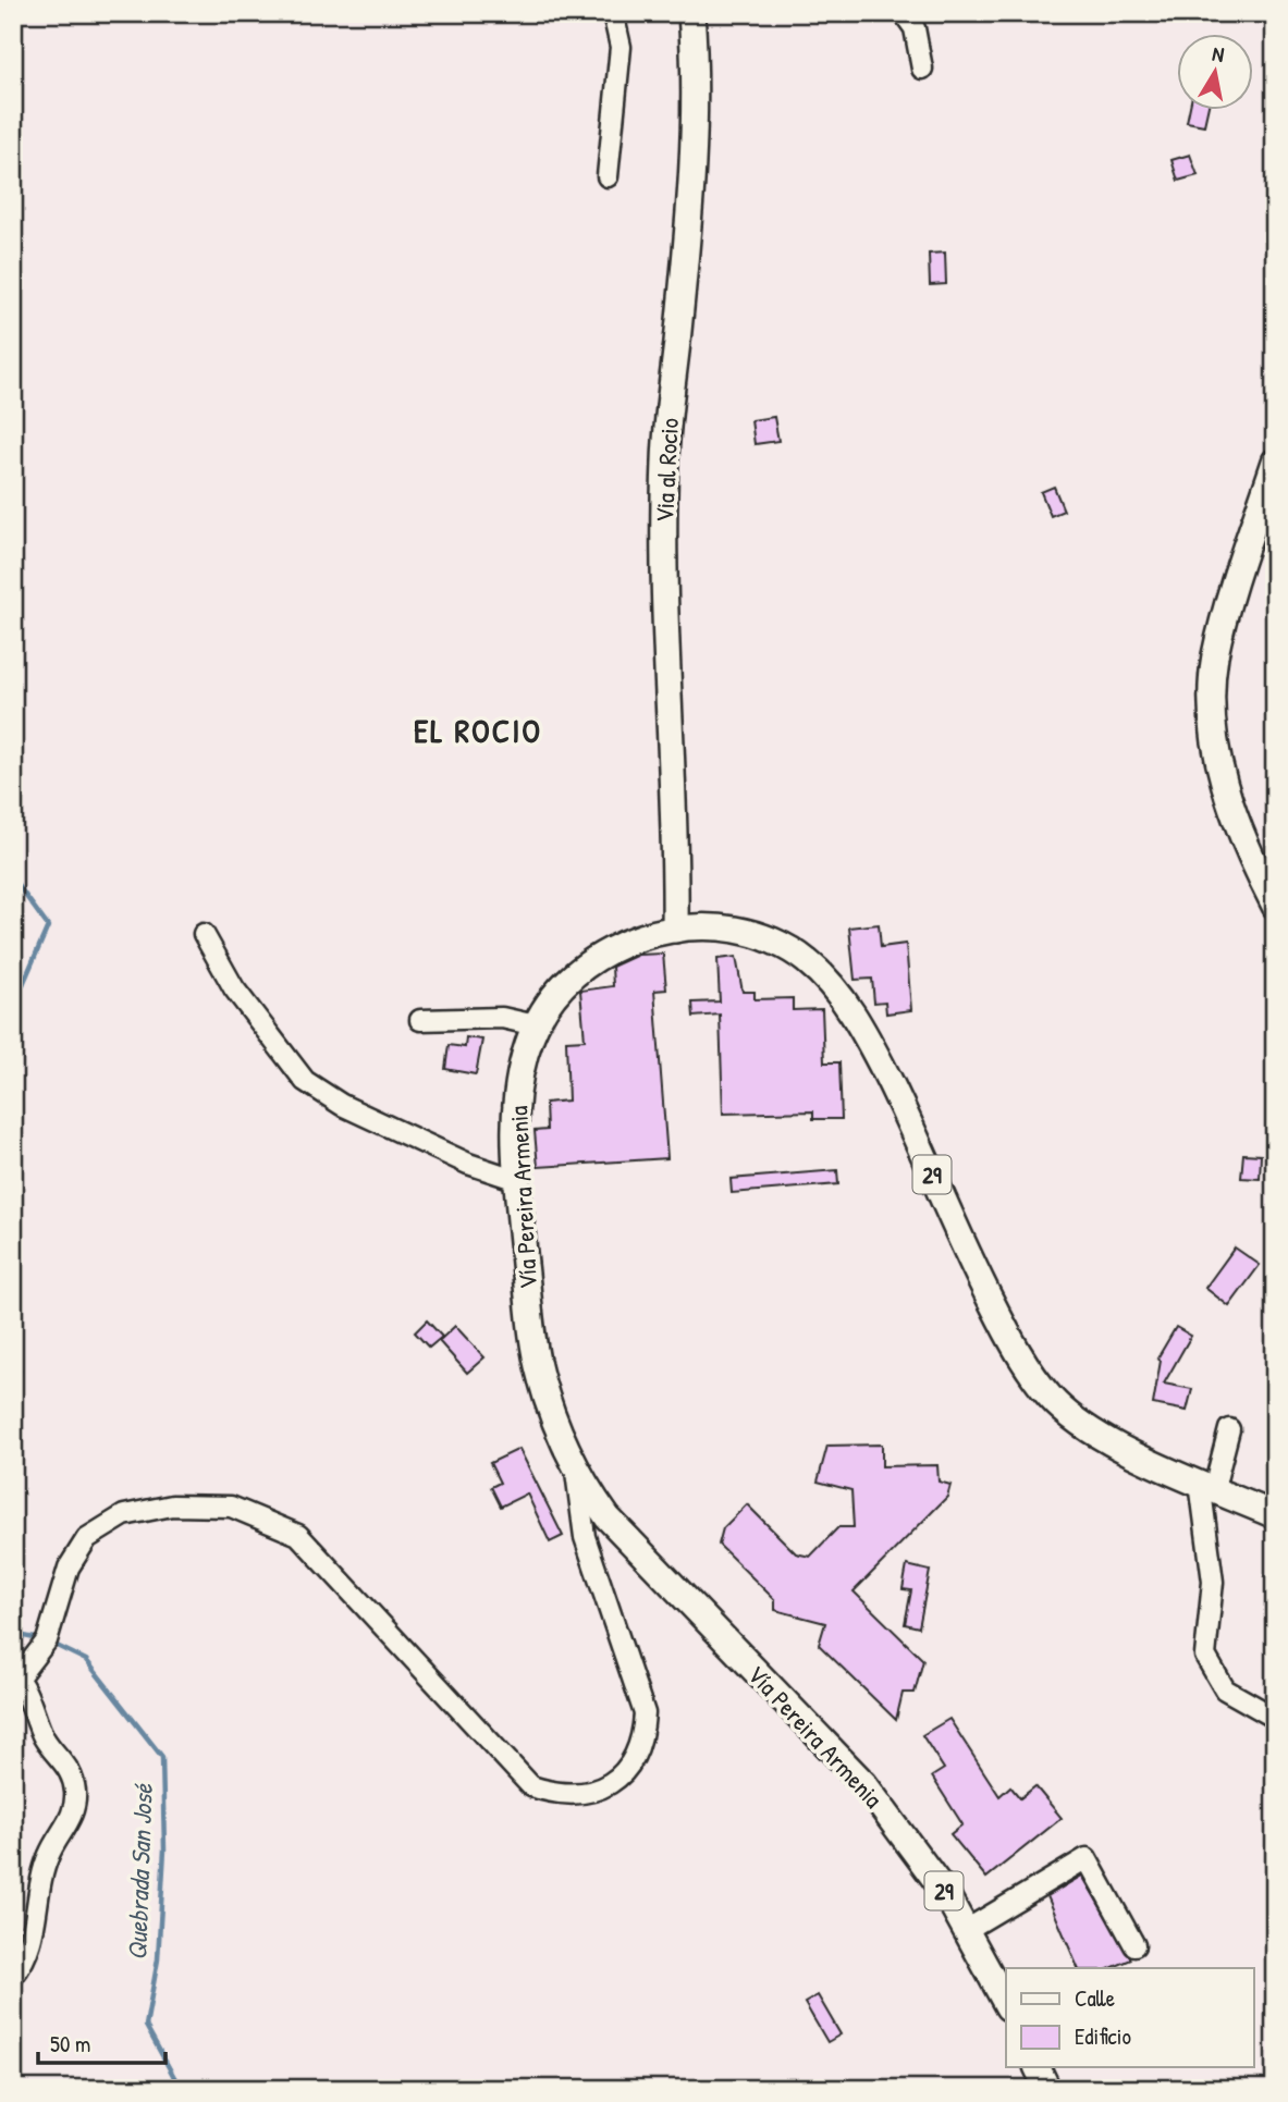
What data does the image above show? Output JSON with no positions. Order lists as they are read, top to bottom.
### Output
{
  "streets": {
    "main road": ["Via al Rocio", "29", "Vía Pereira Armenia"]
  },
  "crossings": [
    ["Via al Rocio", "Vía Pereira Armenia"]
  ],
  "districts": ["EL ROCIO"],
  "water": ["Quebrada San José"],
  "legend": ["Calle", "Edificio"],
  "scale_bar": "50 m",
  "north": "top"
}
